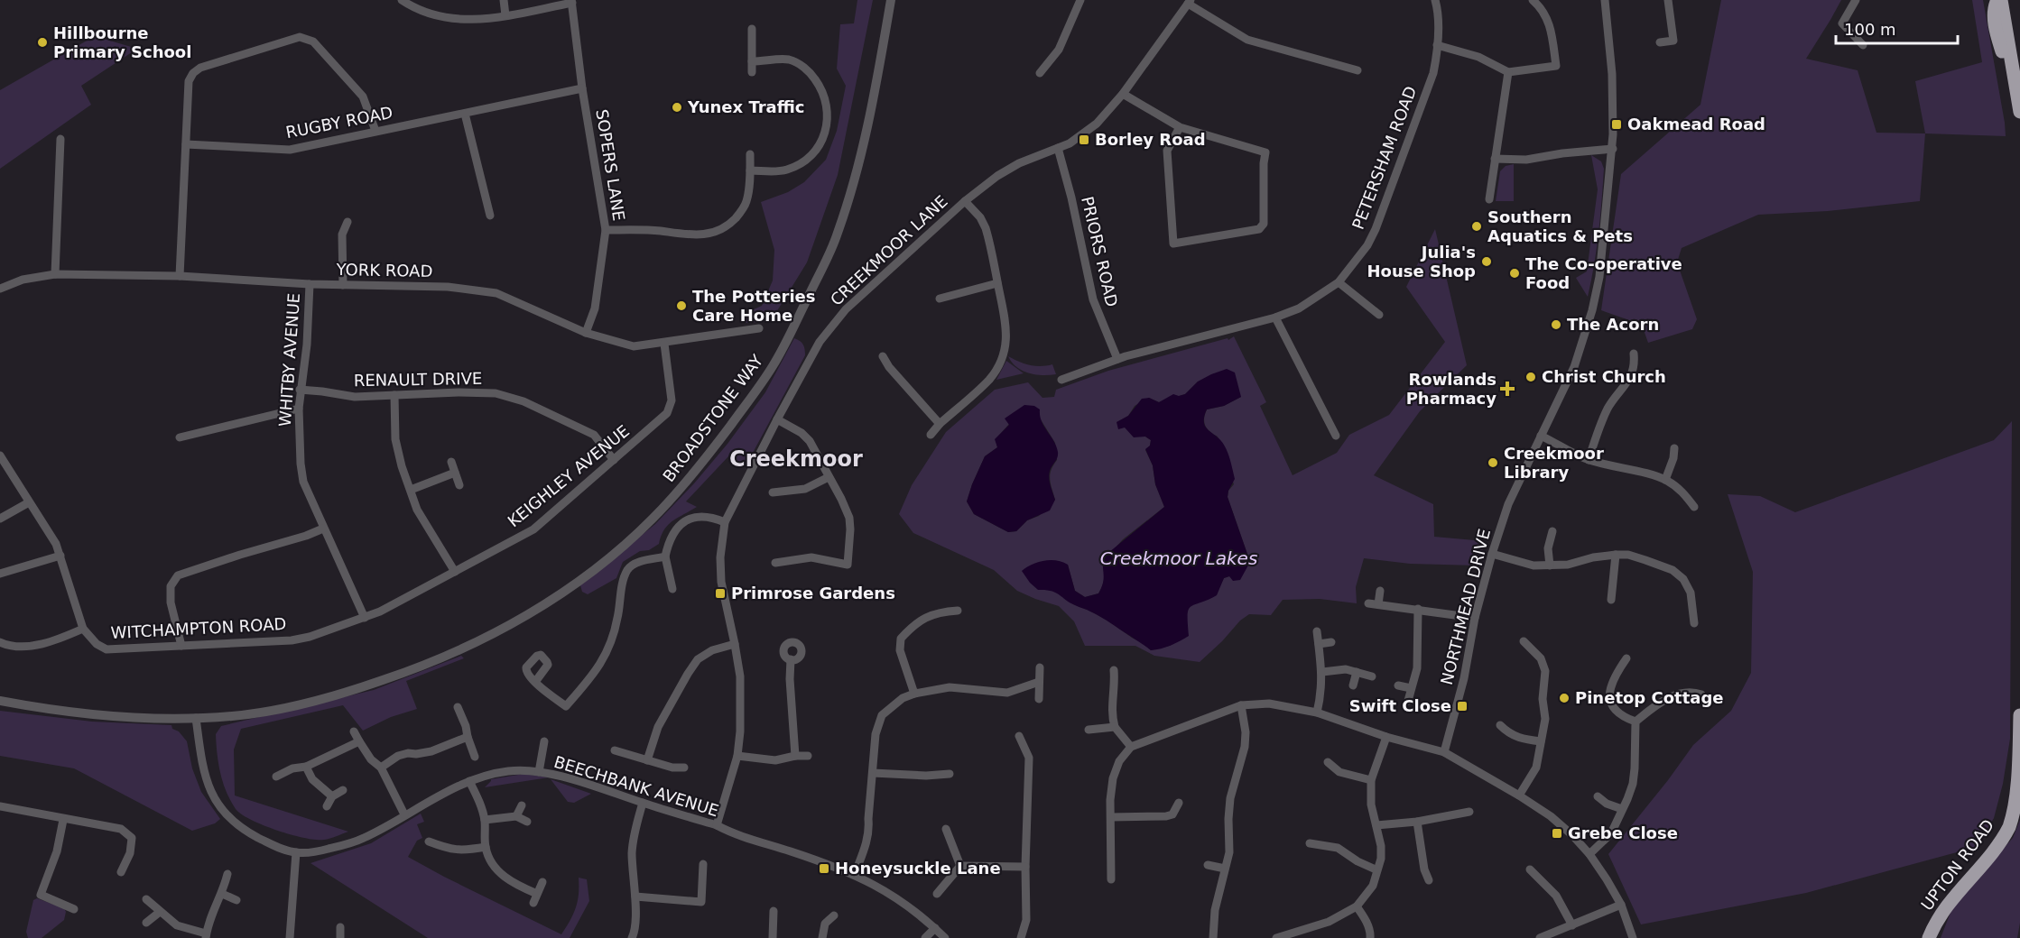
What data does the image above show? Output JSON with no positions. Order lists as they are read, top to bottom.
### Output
{
  "streets": {
    "highway": ["UPTON ROAD"],
    "street": [
      "RUGBY ROAD",
      "PETERSHAM ROAD",
      "SOPERS LANE",
      "CREEKMOOR LANE",
      "PRIORS ROAD",
      "YORK ROAD",
      "WHITBY AVENUE",
      "RENAULT DRIVE",
      "BROADSTONE WAY",
      "KEIGHLEY AVENUE",
      "NORTHMEAD DRIVE",
      "WITCHAMPTON ROAD",
      "BEECHBANK AVENUE"
    ]
  },
  "crossings": [
    ["RUGBY ROAD", "SOPERS LANE"],
    ["PETERSHAM ROAD", "PRIORS ROAD"],
    ["SOPERS LANE", "YORK ROAD"],
    ["CREEKMOOR LANE", "PRIORS ROAD"],
    ["CREEKMOOR LANE", "BEECHBANK AVENUE"],
    ["YORK ROAD", "WHITBY AVENUE"],
    ["YORK ROAD", "KEIGHLEY AVENUE"],
    ["WHITBY AVENUE", "RENAULT DRIVE"],
    ["WHITBY AVENUE", "KEIGHLEY AVENUE"],
    ["WHITBY AVENUE", "WITCHAMPTON ROAD"],
    ["RENAULT DRIVE", "KEIGHLEY AVENUE"],
    ["BROADSTONE WAY", "BEECHBANK AVENUE"],
    ["KEIGHLEY AVENUE", "WITCHAMPTON ROAD"]
  ],
  "districts": ["Creekmoor"],
  "water": ["Creekmoor Lakes"],
  "places": {
    "other": [
      "Hillbourne Primary School",
      "Yunex Traffic",
      "Southern Aquatics & Pets",
      "Julia's House Shop",
      "The Co-operative Food",
      "The Potteries Care Home",
      "The Acorn",
      "Christ Church",
      "Creekmoor Library",
      "Pinetop Cottage"
    ],
    "transit": [
      "Oakmead Road",
      "Borley Road",
      "Primrose Gardens",
      "Swift Close",
      "Grebe Close",
      "Honeysuckle Lane"
    ],
    "health": ["Rowlands Pharmacy"]
  },
  "scale_bar": "100 m"
}
